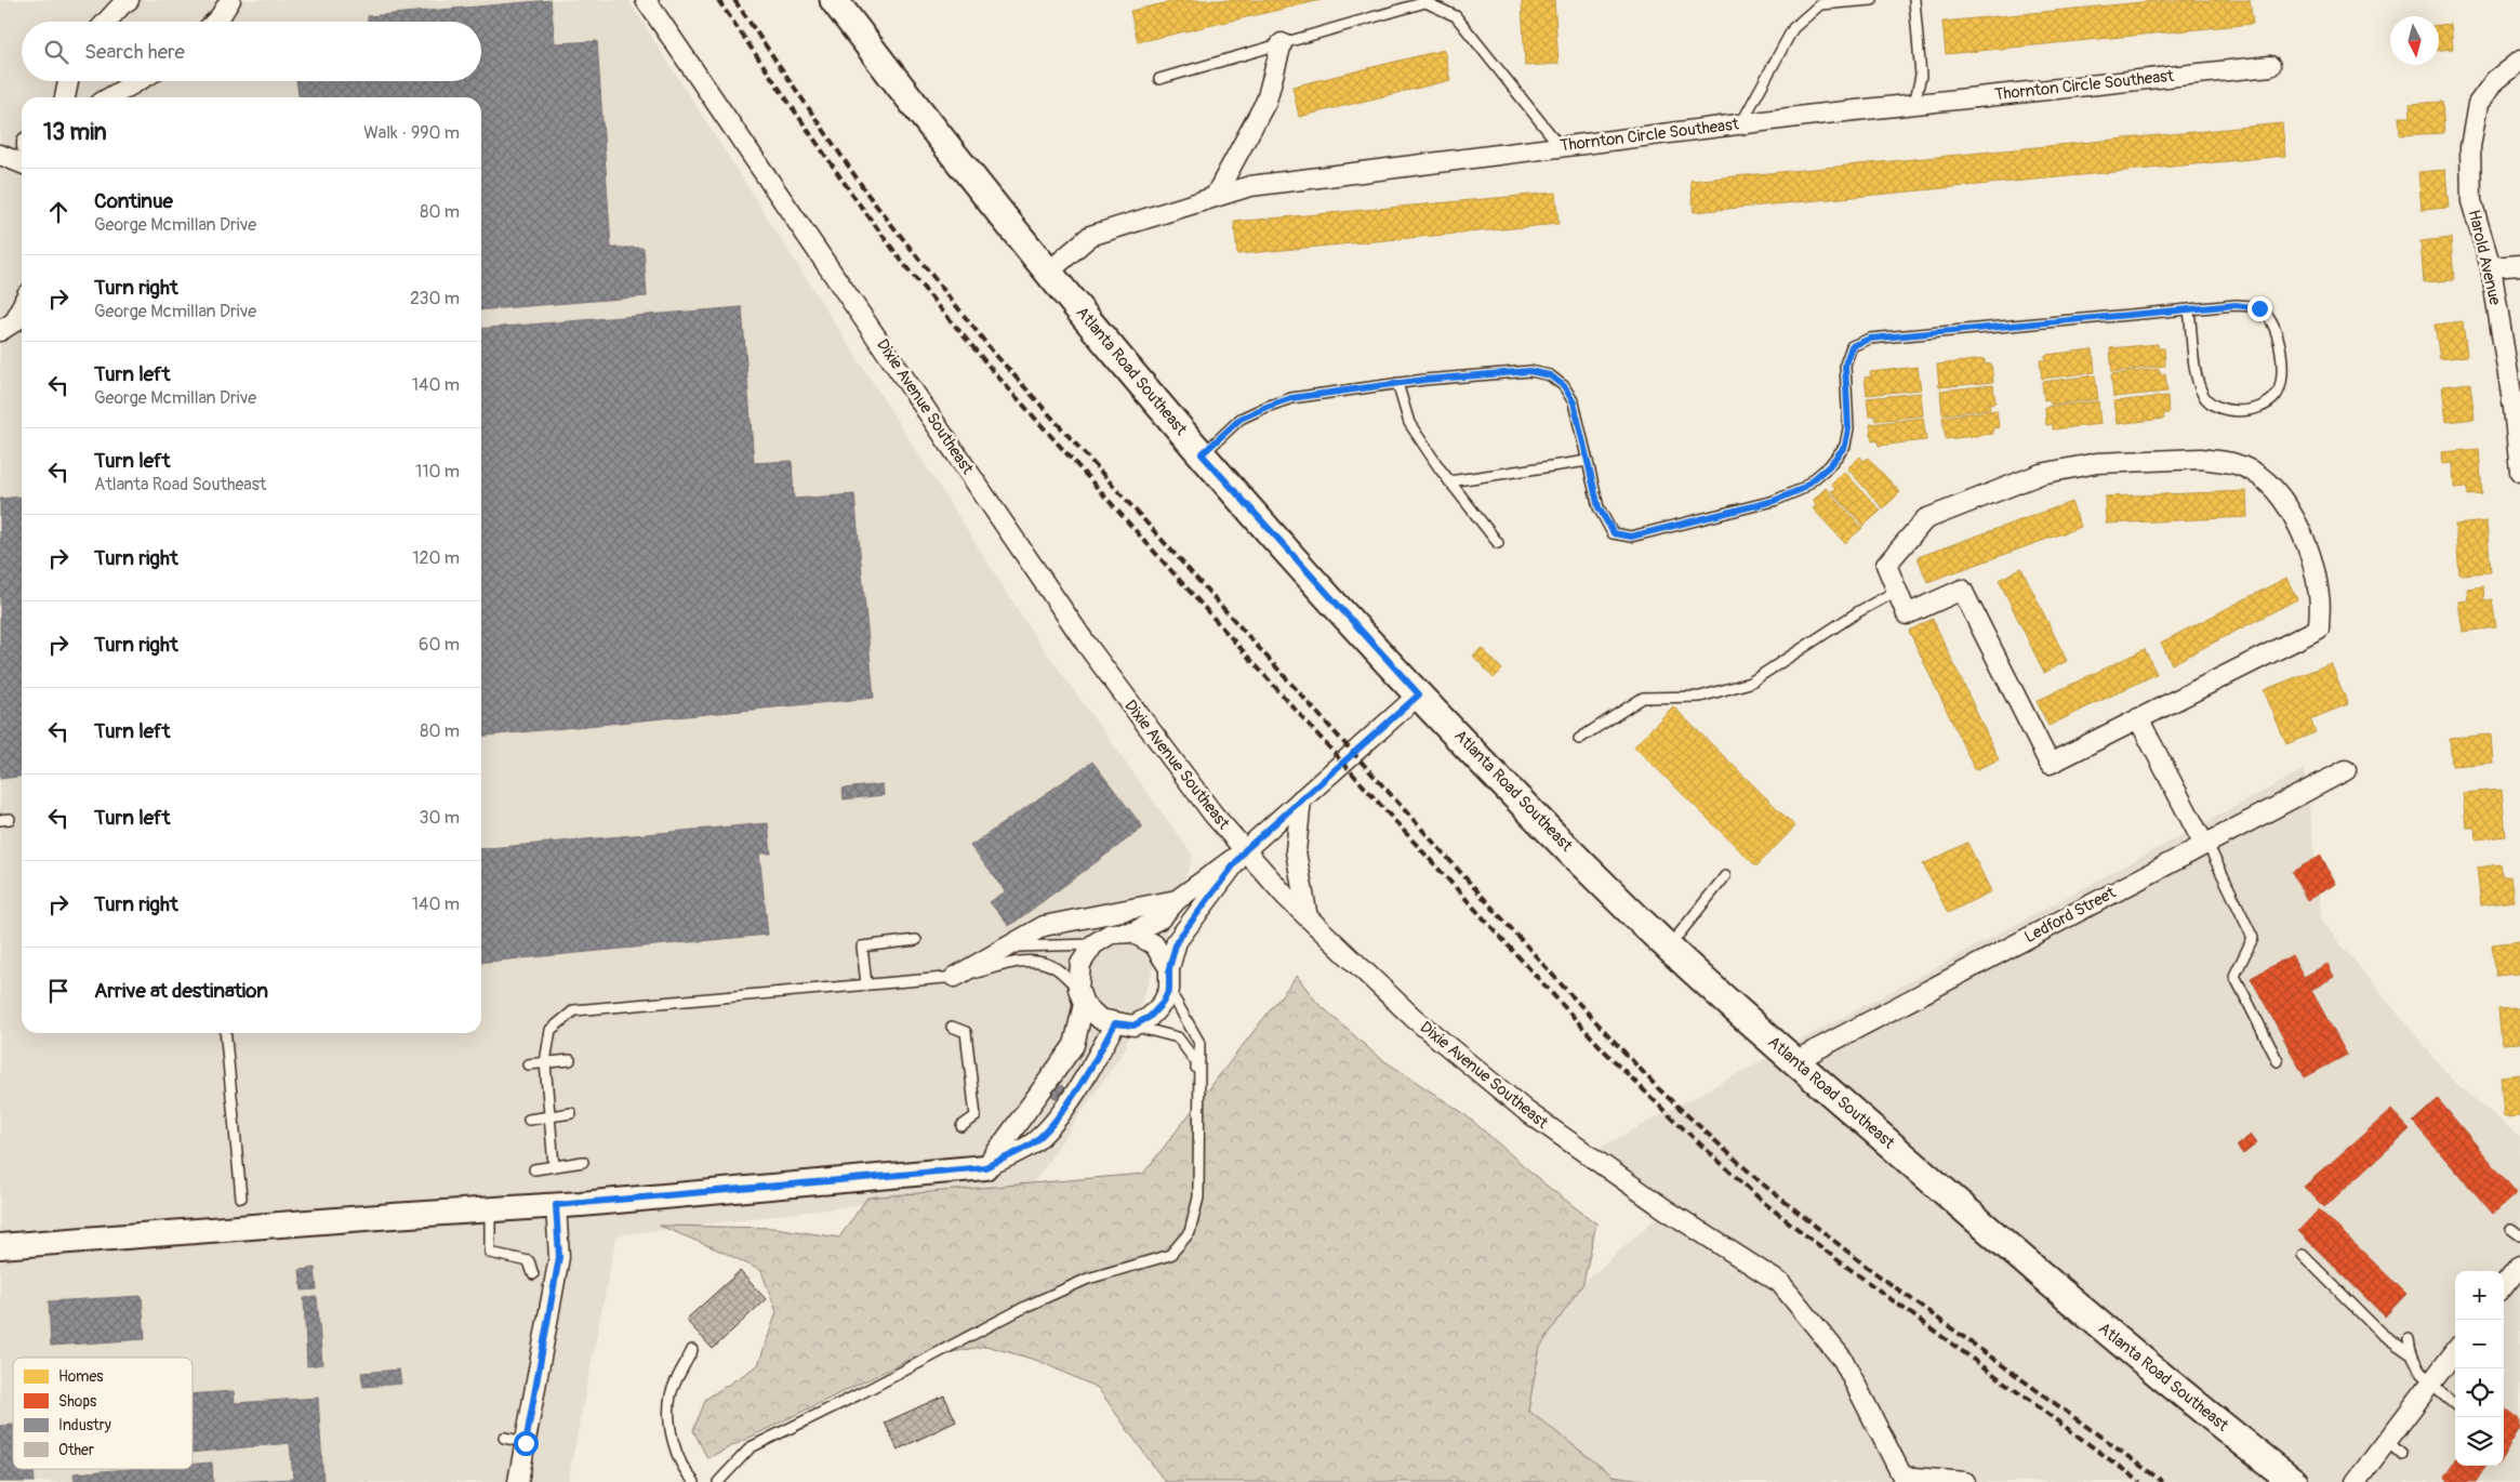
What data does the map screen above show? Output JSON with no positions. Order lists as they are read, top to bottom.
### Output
{
  "streets": {
    "main road": ["Atlanta Road Southeast"],
    "street": [
      "Thornton Circle Southeast",
      "Harold Avenue",
      "Dixie Avenue Southeast",
      "Ledford Street"
    ]
  },
  "crossings": [
    ["Thornton Circle Southeast", "Atlanta Road Southeast"],
    ["Atlanta Road Southeast", "Ledford Street"]
  ],
  "legend": [
    "Homes",
    "Shops",
    "Industry",
    "Other"
  ],
  "north": "bottom",
  "page": {
    "search": "Search here",
    "heading": ["13 min", "Walk · 990 m"],
    "list": [
      ["Continue", "George Mcmillan Drive", "80 m"],
      ["Turn right", "George Mcmillan Drive", "230 m"],
      ["Turn left", "George Mcmillan Drive", "140 m"],
      ["Turn left", "Atlanta Road Southeast", "110 m"],
      ["Turn right", "120 m"],
      ["Turn right", "60 m"],
      ["Turn left", "80 m"],
      ["Turn left", "30 m"],
      ["Turn right", "140 m"],
      "Arrive at destination"
    ],
    "map_buttons": ["+", "−"]
  }
}
